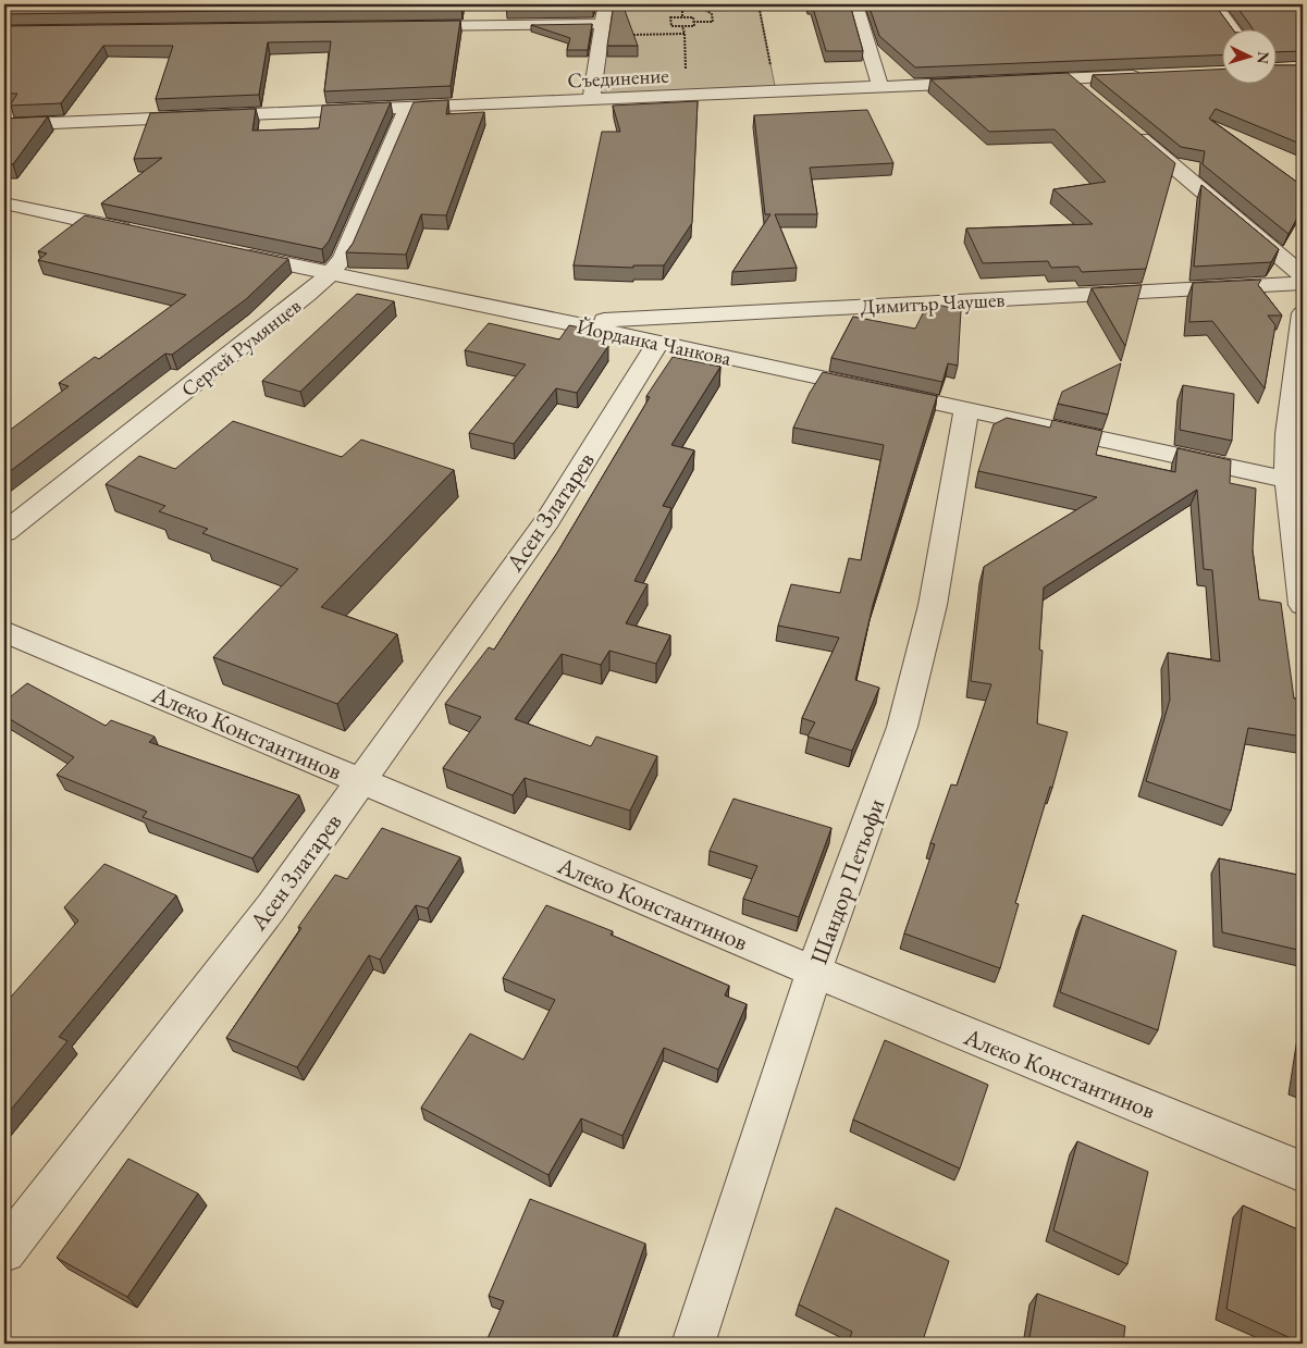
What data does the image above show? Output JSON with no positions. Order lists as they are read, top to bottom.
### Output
{
  "streets": {
    "street": [
      "Съединение",
      "Димитър Чаушев",
      "Йорданка Чанкова",
      "Сергей Румянцев",
      "Асен Златарев",
      "Алеко Константинов",
      "Шандор Петьофи"
    ]
  },
  "crossings": [
    ["Съединение", "Сергей Румянцев"],
    ["Димитър Чаушев", "Йорданка Чанкова"],
    ["Йорданка Чанкова", "Сергей Румянцев"],
    ["Йорданка Чанкова", "Асен Златарев"],
    ["Йорданка Чанкова", "Шандор Петьофи"],
    ["Асен Златарев", "Алеко Константинов"],
    ["Алеко Константинов", "Шандор Петьофи"]
  ],
  "north": "right"
}
